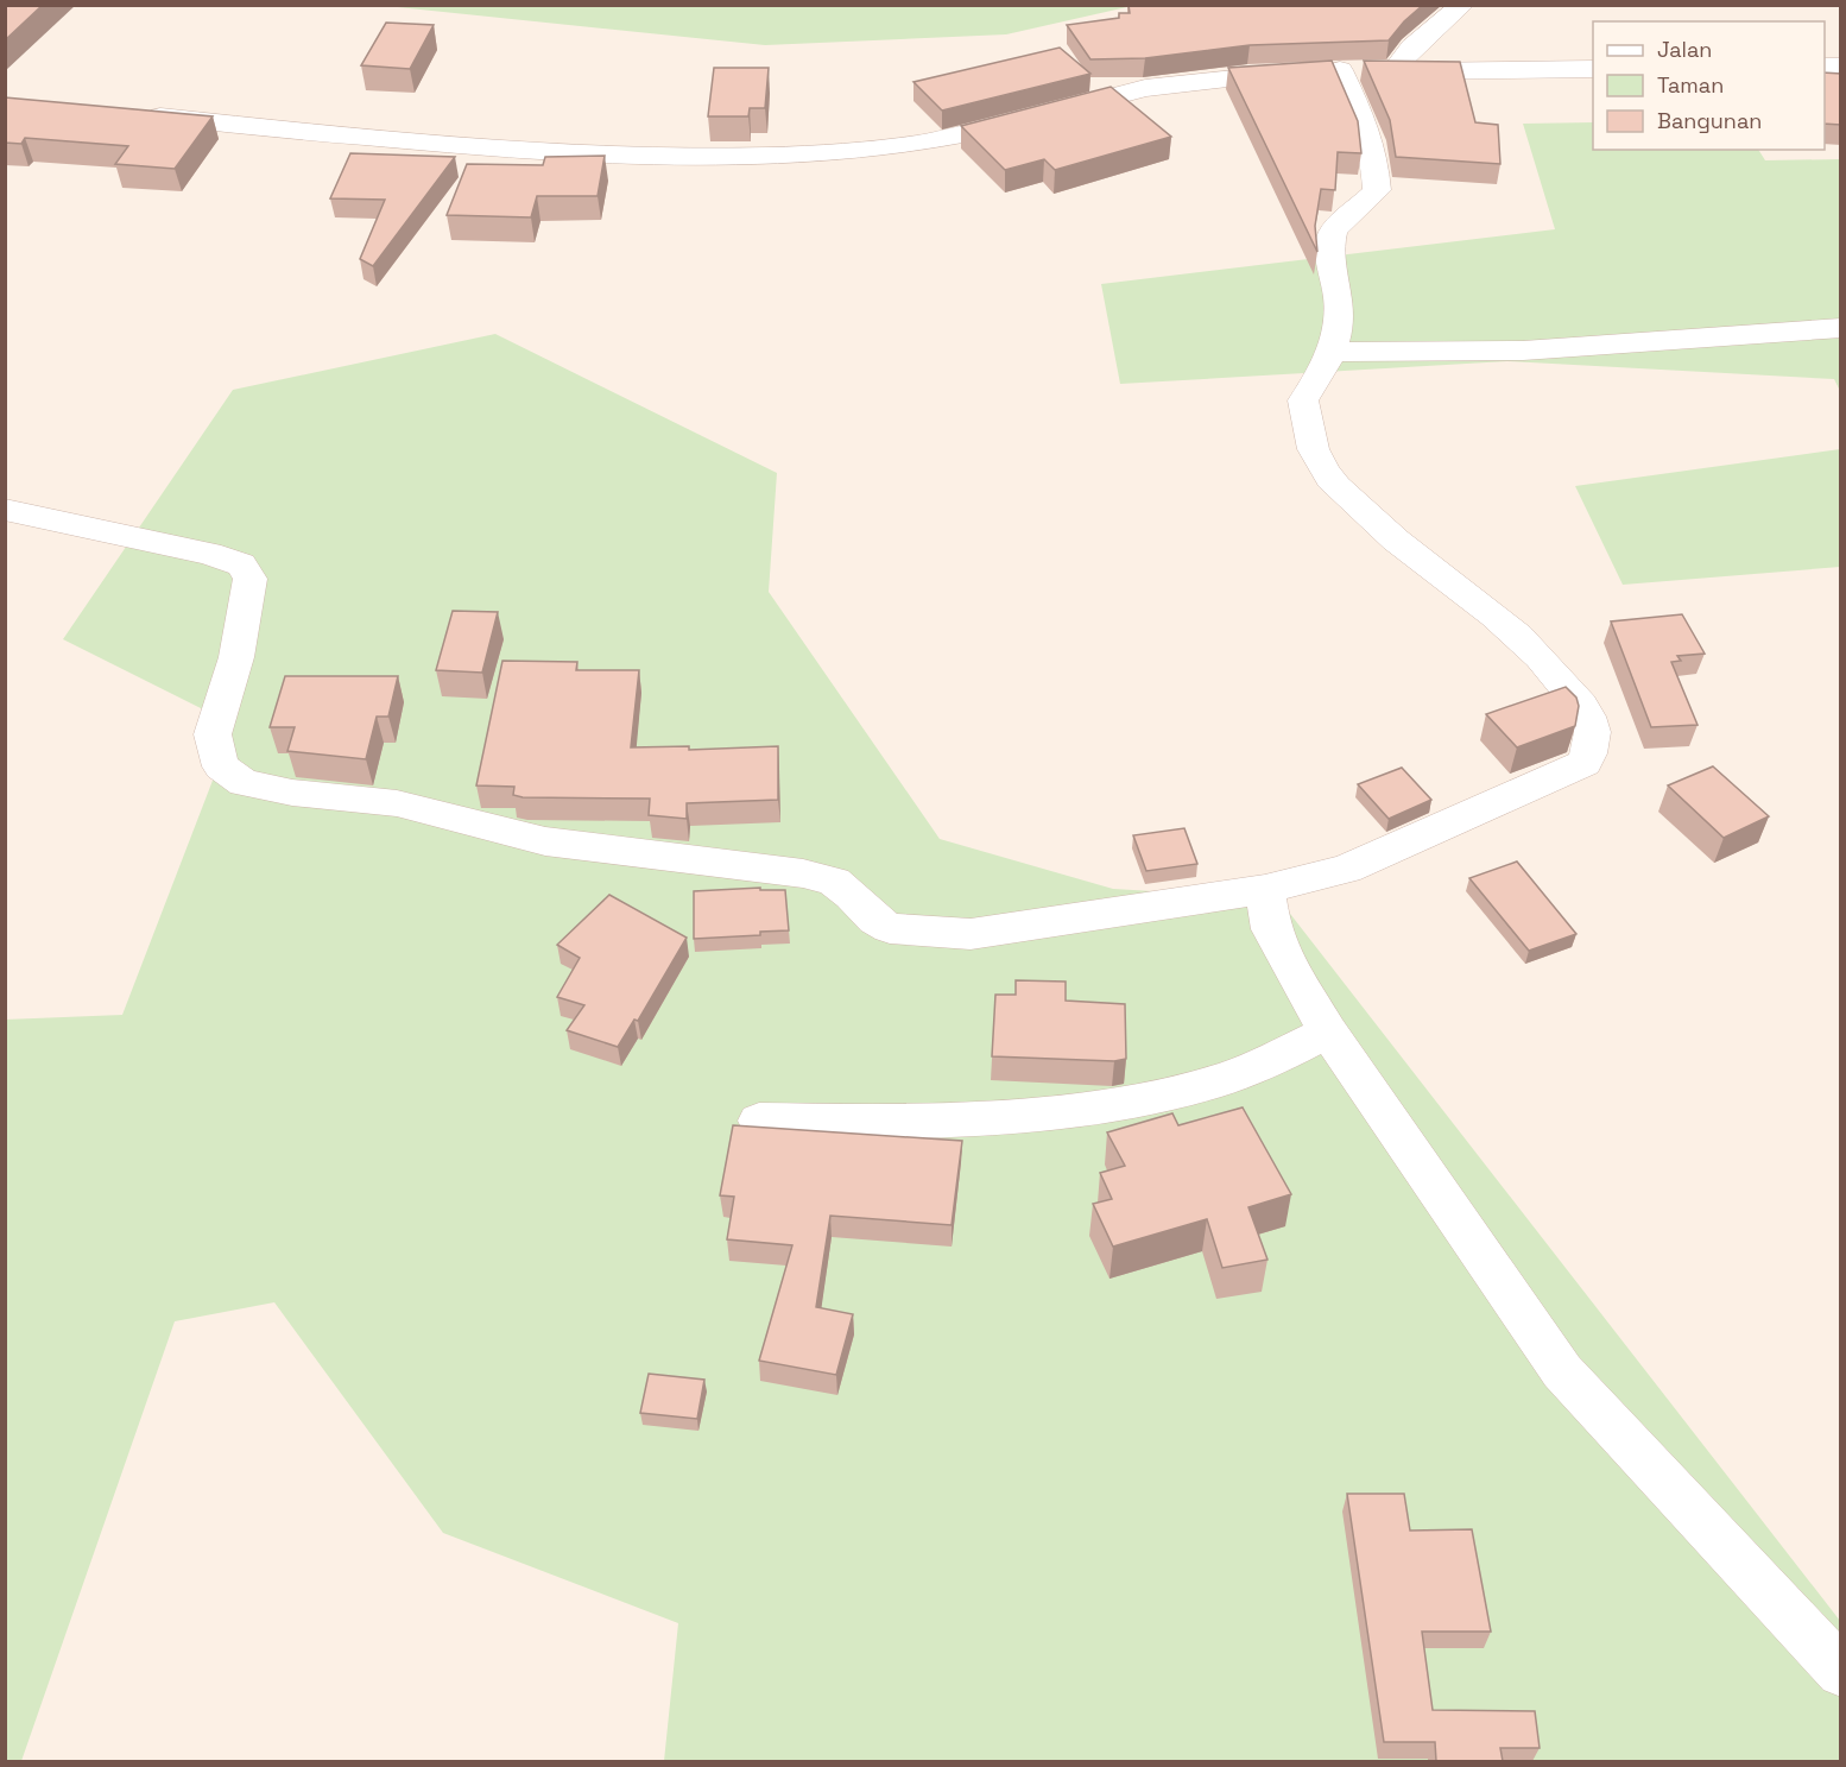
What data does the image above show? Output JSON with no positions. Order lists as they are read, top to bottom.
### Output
{
  "legend": ["Jalan", "Taman", "Bangunan"]
}
